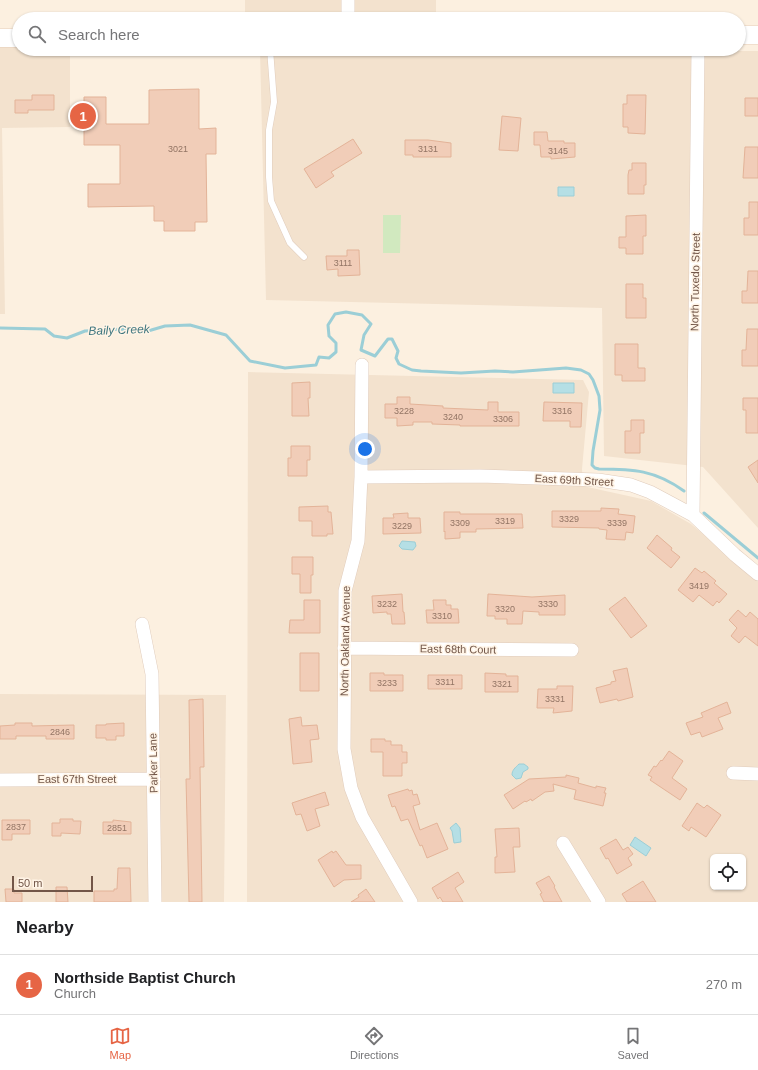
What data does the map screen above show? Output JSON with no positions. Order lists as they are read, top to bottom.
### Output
{
  "streets": {
    "street": [
      "North Tuxedo Street",
      "East 69th Street",
      "North Oakland Avenue",
      "East 68th Court",
      "Parker Lane",
      "East 67th Street"
    ]
  },
  "crossings": [
    ["North Tuxedo Street", "East 69th Street"],
    ["East 69th Street", "North Oakland Avenue"],
    ["North Oakland Avenue", "East 68th Court"],
    ["Parker Lane", "East 67th Street"]
  ],
  "water": ["Baily Creek"],
  "house_numbers": [
    "3021",
    "3131",
    "3145",
    "3111",
    "3228",
    "3316",
    "3240",
    "3306",
    "3329",
    "3319",
    "3309",
    "3339",
    "3229",
    "3419",
    "3232",
    "3330",
    "3320",
    "3310",
    "3311",
    "3233",
    "3321",
    "3331",
    "2846",
    "2837",
    "2851"
  ],
  "scale_bar": "50 m",
  "page": {
    "search": "Search here",
    "pins": "1",
    "scale": "50 m",
    "heading": "Nearby",
    "list": [
      {
        "mark": "1",
        "name": "Northside Baptist Church",
        "note": "Church",
        "value": "270 m"
      }
    ],
    "nav": ["Map", "Directions", "Saved"]
  }
}
